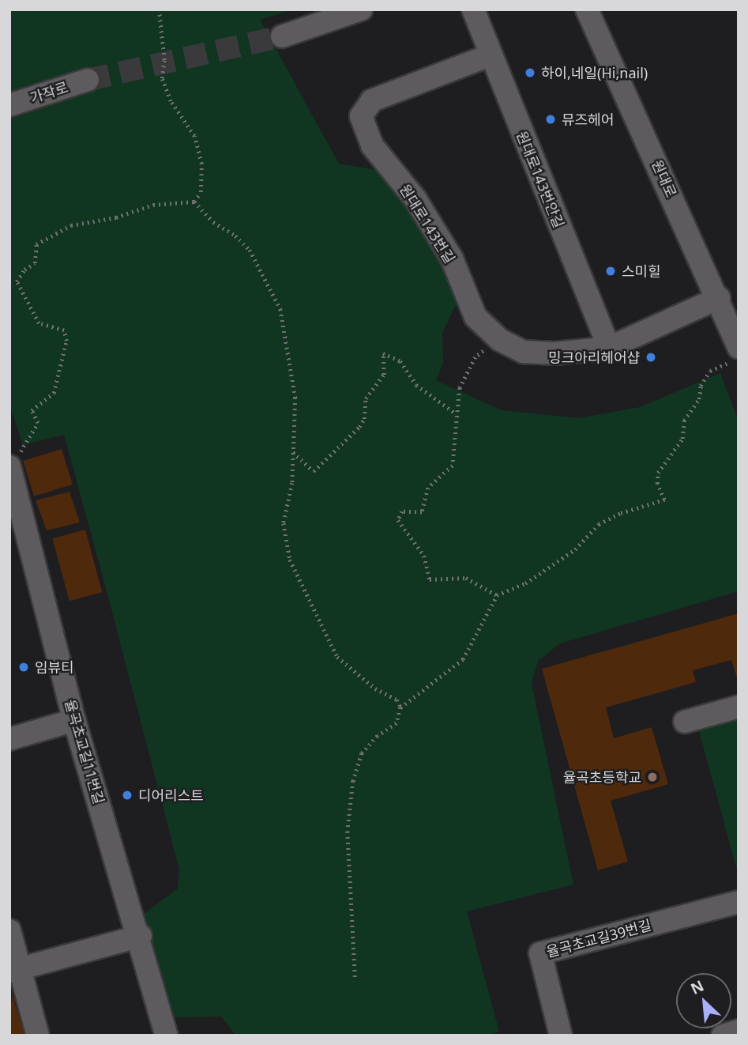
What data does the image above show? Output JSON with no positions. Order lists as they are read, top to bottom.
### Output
{
  "streets": {
    "street": [
      "가작로",
      "원대로",
      "원대로143번안길",
      "원대로143번길",
      "율곡초교길11번길",
      "율곡초교길39번길"
    ]
  },
  "crossings": [
    ["원대로", "원대로143번길"],
    ["원대로143번안길", "원대로143번길"]
  ],
  "places": [
    "하이,네일(Hi,nail)",
    "뮤즈헤어",
    "스미힐",
    "밍크아리헤어샵",
    "임뷰티",
    "율곡초등학교",
    "디어리스트"
  ],
  "north": "top left"
}
